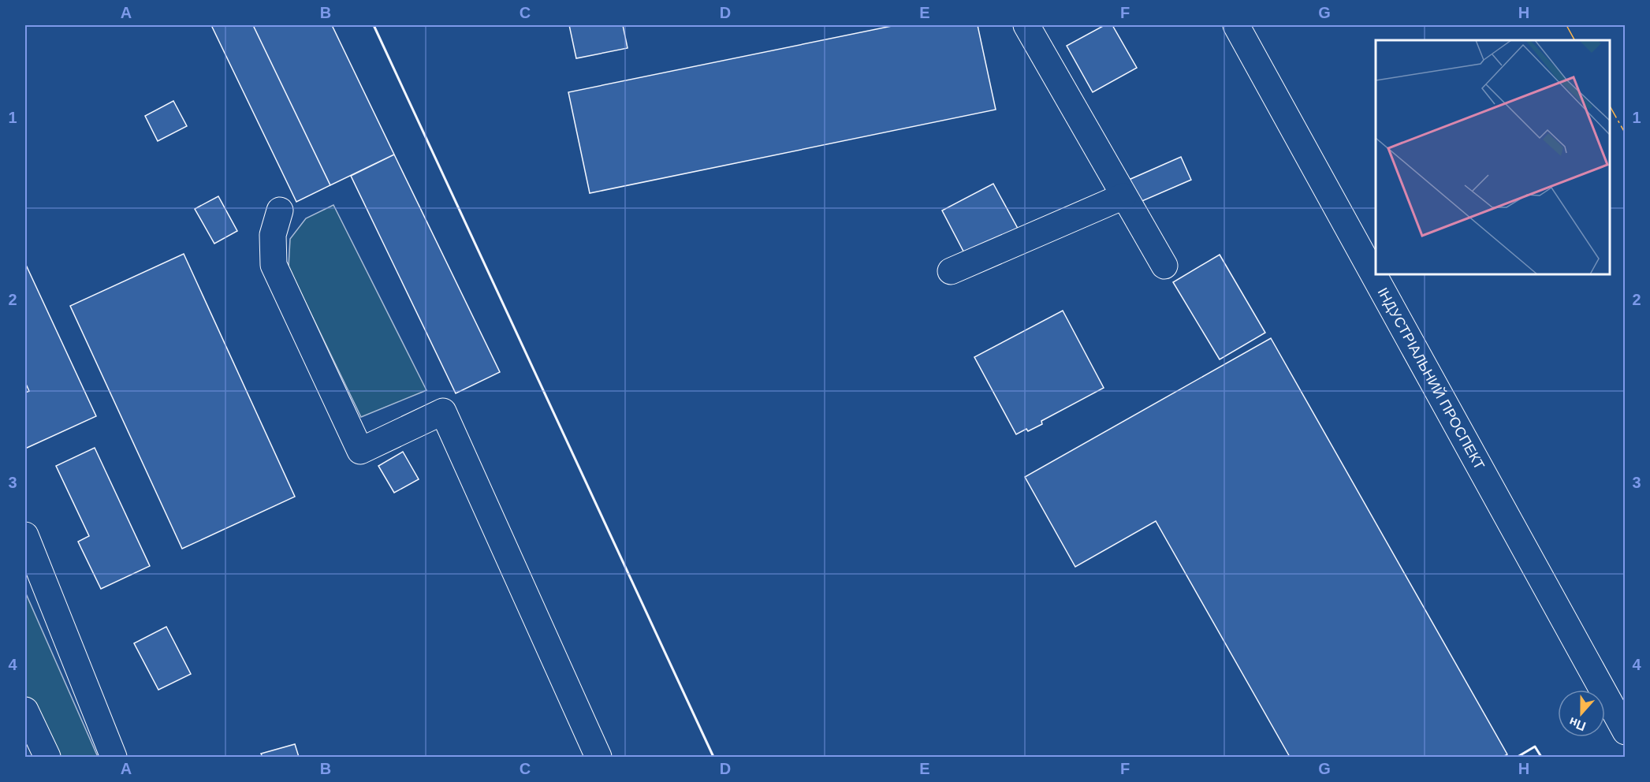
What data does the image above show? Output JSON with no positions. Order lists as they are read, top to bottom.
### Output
{
  "streets": {
    "street": ["ІНДУСТРІАЛЬНИЙ ПРОСПЕКТ"]
  },
  "north": "bottom",
  "grid": {
    "columns": [
      "A",
      "B",
      "C",
      "D",
      "E",
      "F",
      "G",
      "H"
    ],
    "rows": [
      "1",
      "2",
      "3",
      "4"
    ]
  }
}
